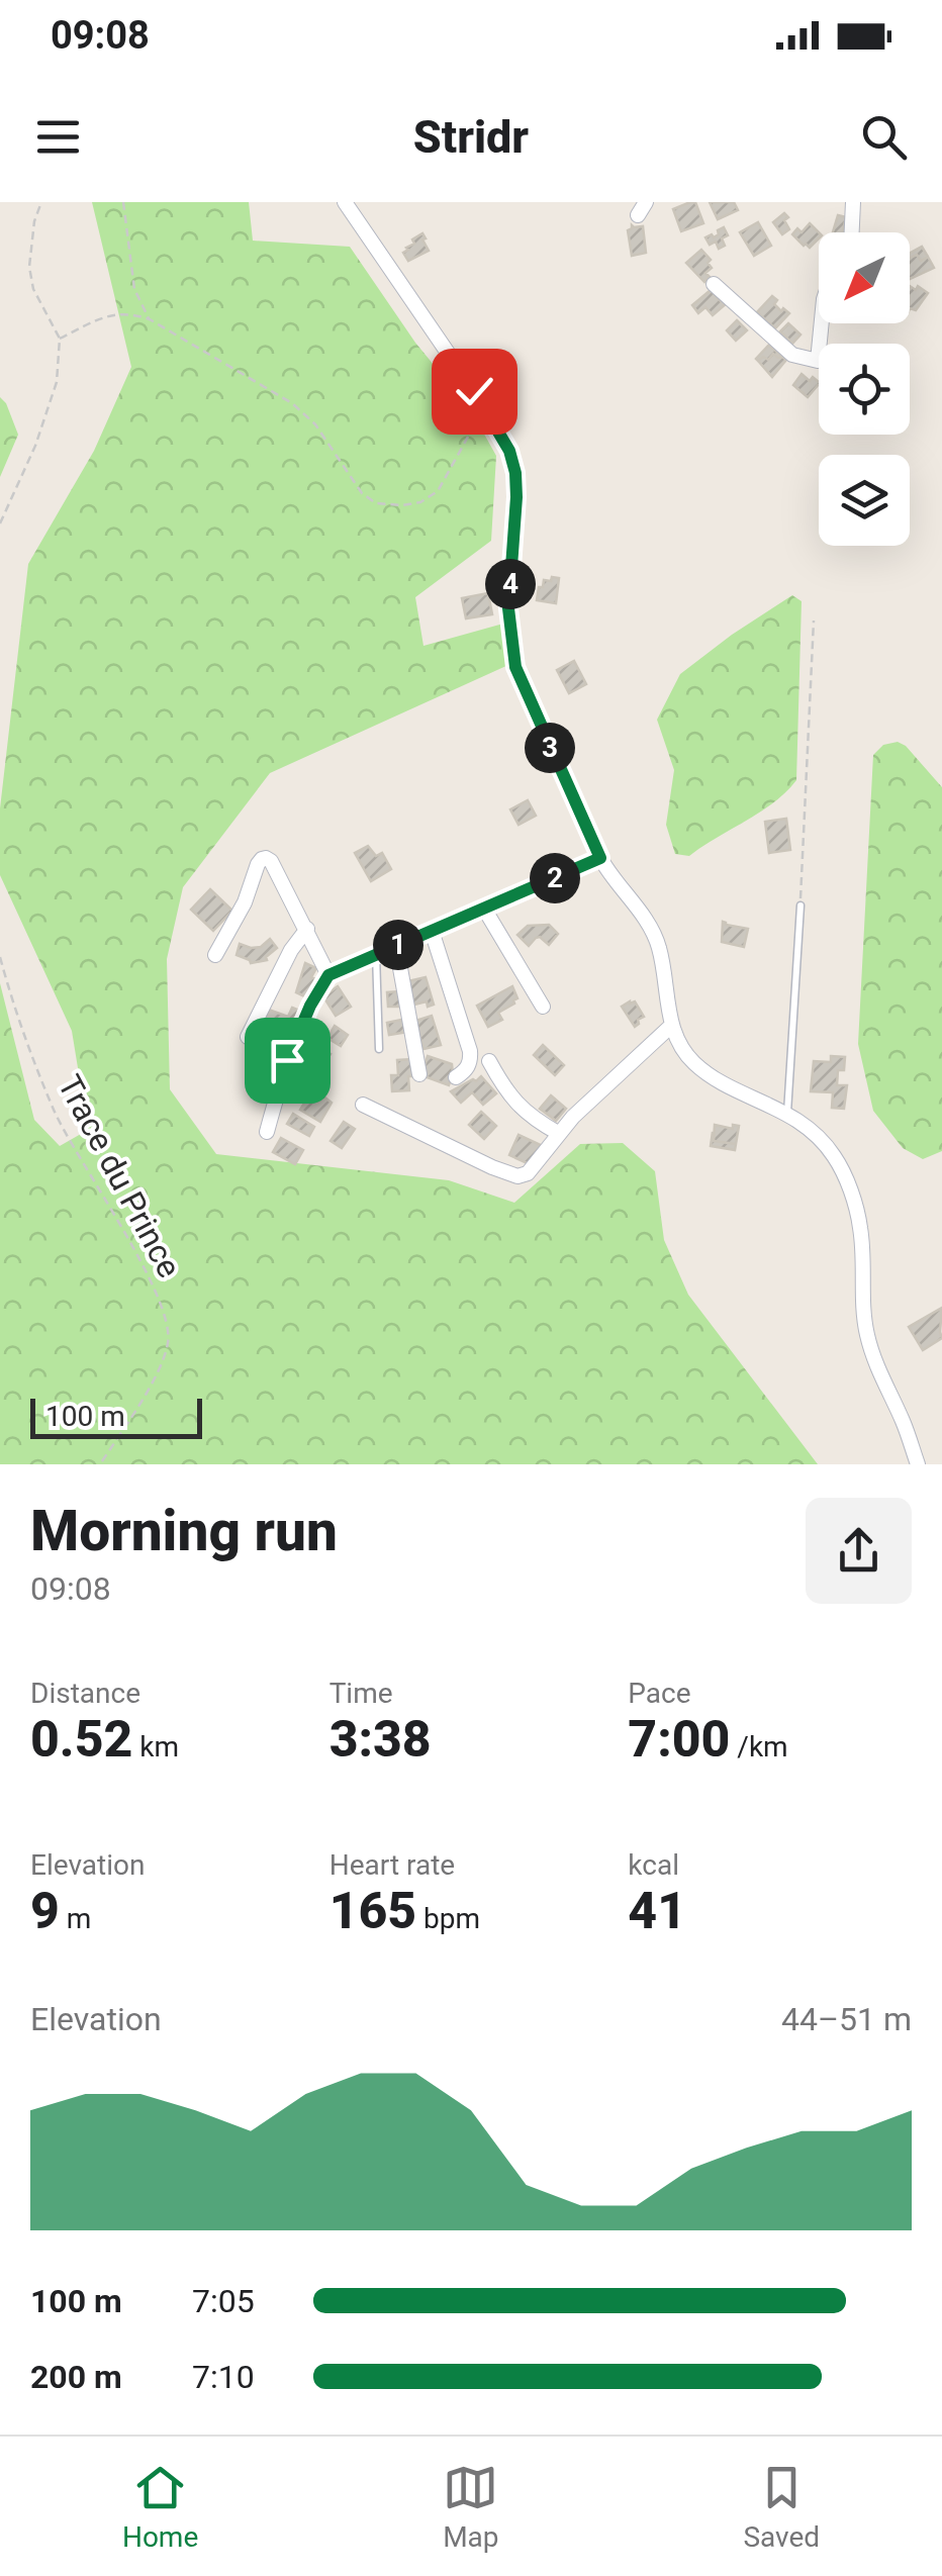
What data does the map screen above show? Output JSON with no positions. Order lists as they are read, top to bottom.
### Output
{
  "streets": {
    "path": ["Trace du Prince"]
  },
  "scale_bar": "100 m",
  "north": "bottom left",
  "page": {
    "status": "09:08",
    "header": "Stridr",
    "pins": [
      "4",
      "3",
      "2",
      "1"
    ],
    "scale": "100 m",
    "heading": ["Morning run", "09:08"],
    "stats": [
      ["Distance", "0.52 km"],
      ["Time", "3:38"],
      ["Pace", "7:00 /km"],
      ["Elevation", "9 m"],
      ["Heart rate", "165 bpm"],
      ["kcal", "41"]
    ],
    "chart": ["Elevation", "44–51 m"],
    "list": [
      {
        "name": "100 m",
        "note": "7:05"
      },
      {
        "name": "200 m",
        "note": "7:10"
      }
    ],
    "tabs": ["Home", "Map", "Saved"]
  }
}
